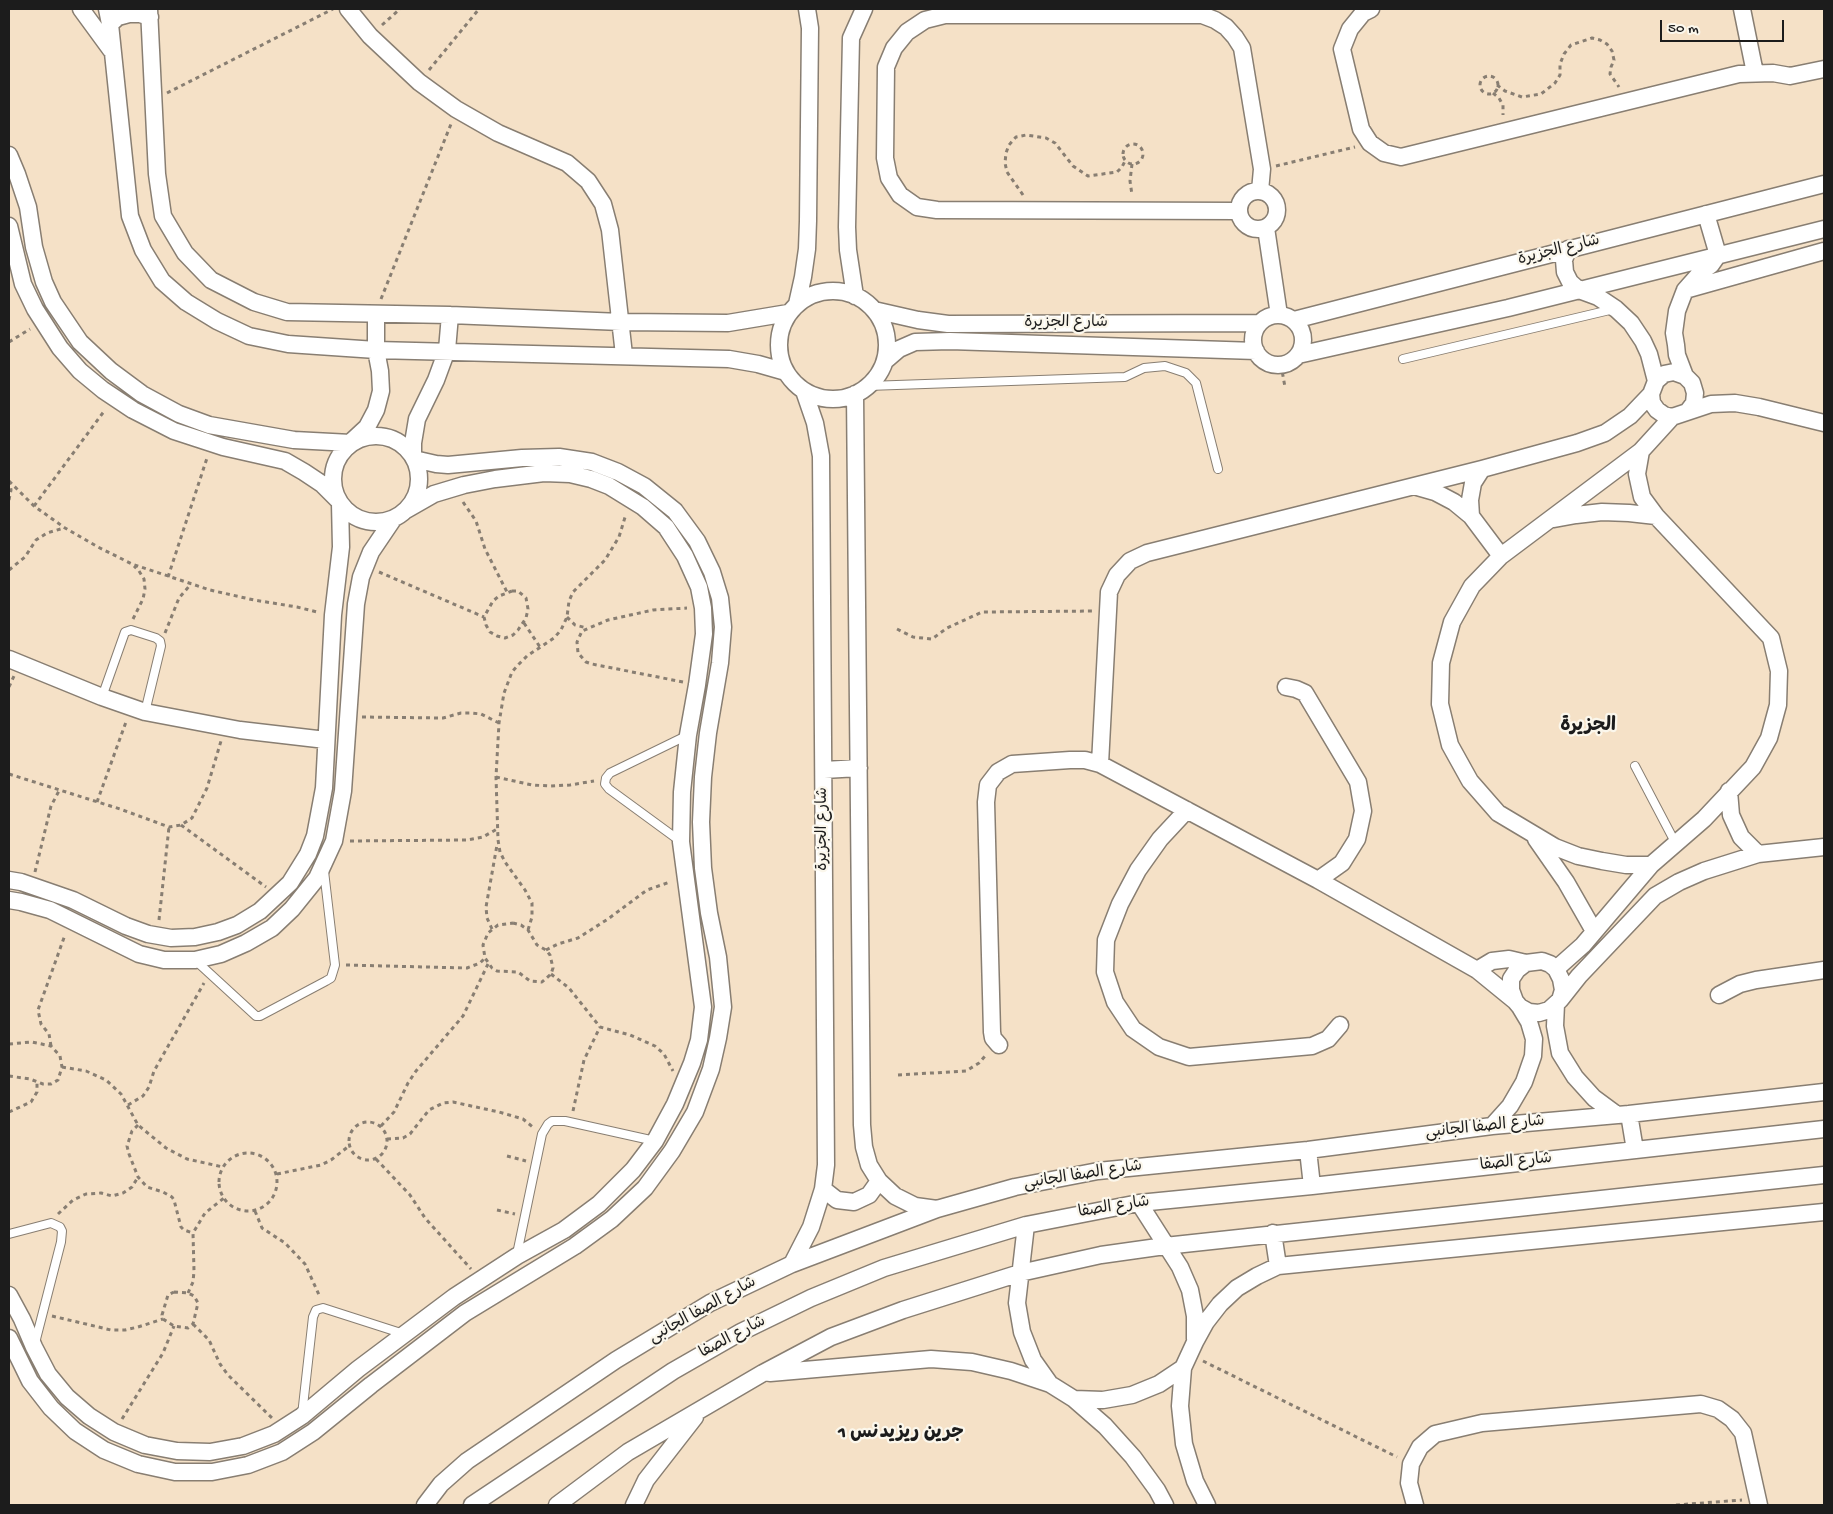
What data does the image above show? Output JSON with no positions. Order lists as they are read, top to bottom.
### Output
{
  "streets": {
    "street": ["شارع الجزيرة", "شارع الصفا الجانبى", "شارع الصفا"]
  },
  "crossings": [
    ["شارع الجزيرة", "شارع الصفا الجانبى"]
  ],
  "districts": ["الجزيرة", "جرين ريزيدنس 1"],
  "scale_bar": "50 m"
}
